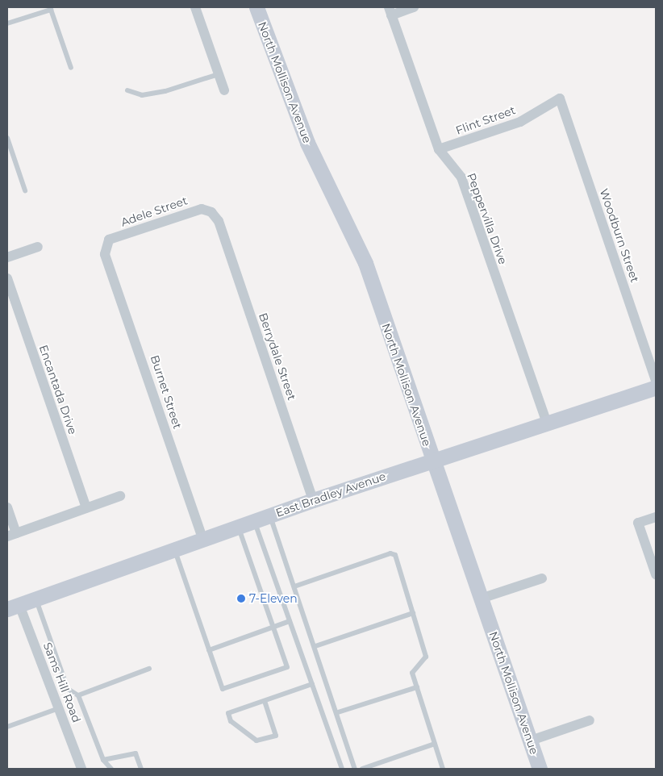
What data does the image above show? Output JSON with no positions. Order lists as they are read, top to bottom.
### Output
{
  "streets": {
    "main road": ["North Mollison Avenue", "East Bradley Avenue"],
    "street": [
      "Flint Street",
      "Adele Street",
      "Peppervilla Drive",
      "Woodburn Street",
      "Berrydale Street",
      "Encantada Drive",
      "Burnet Street",
      "Sams Hill Road"
    ]
  },
  "crossings": [
    ["North Mollison Avenue", "East Bradley Avenue"],
    ["Flint Street", "Peppervilla Drive"],
    ["Flint Street", "Woodburn Street"],
    ["Adele Street", "Berrydale Street"],
    ["Adele Street", "Burnet Street"],
    ["Peppervilla Drive", "East Bradley Avenue"],
    ["Berrydale Street", "East Bradley Avenue"],
    ["Burnet Street", "East Bradley Avenue"],
    ["East Bradley Avenue", "Sams Hill Road"]
  ],
  "places": ["7-Eleven"]
}
